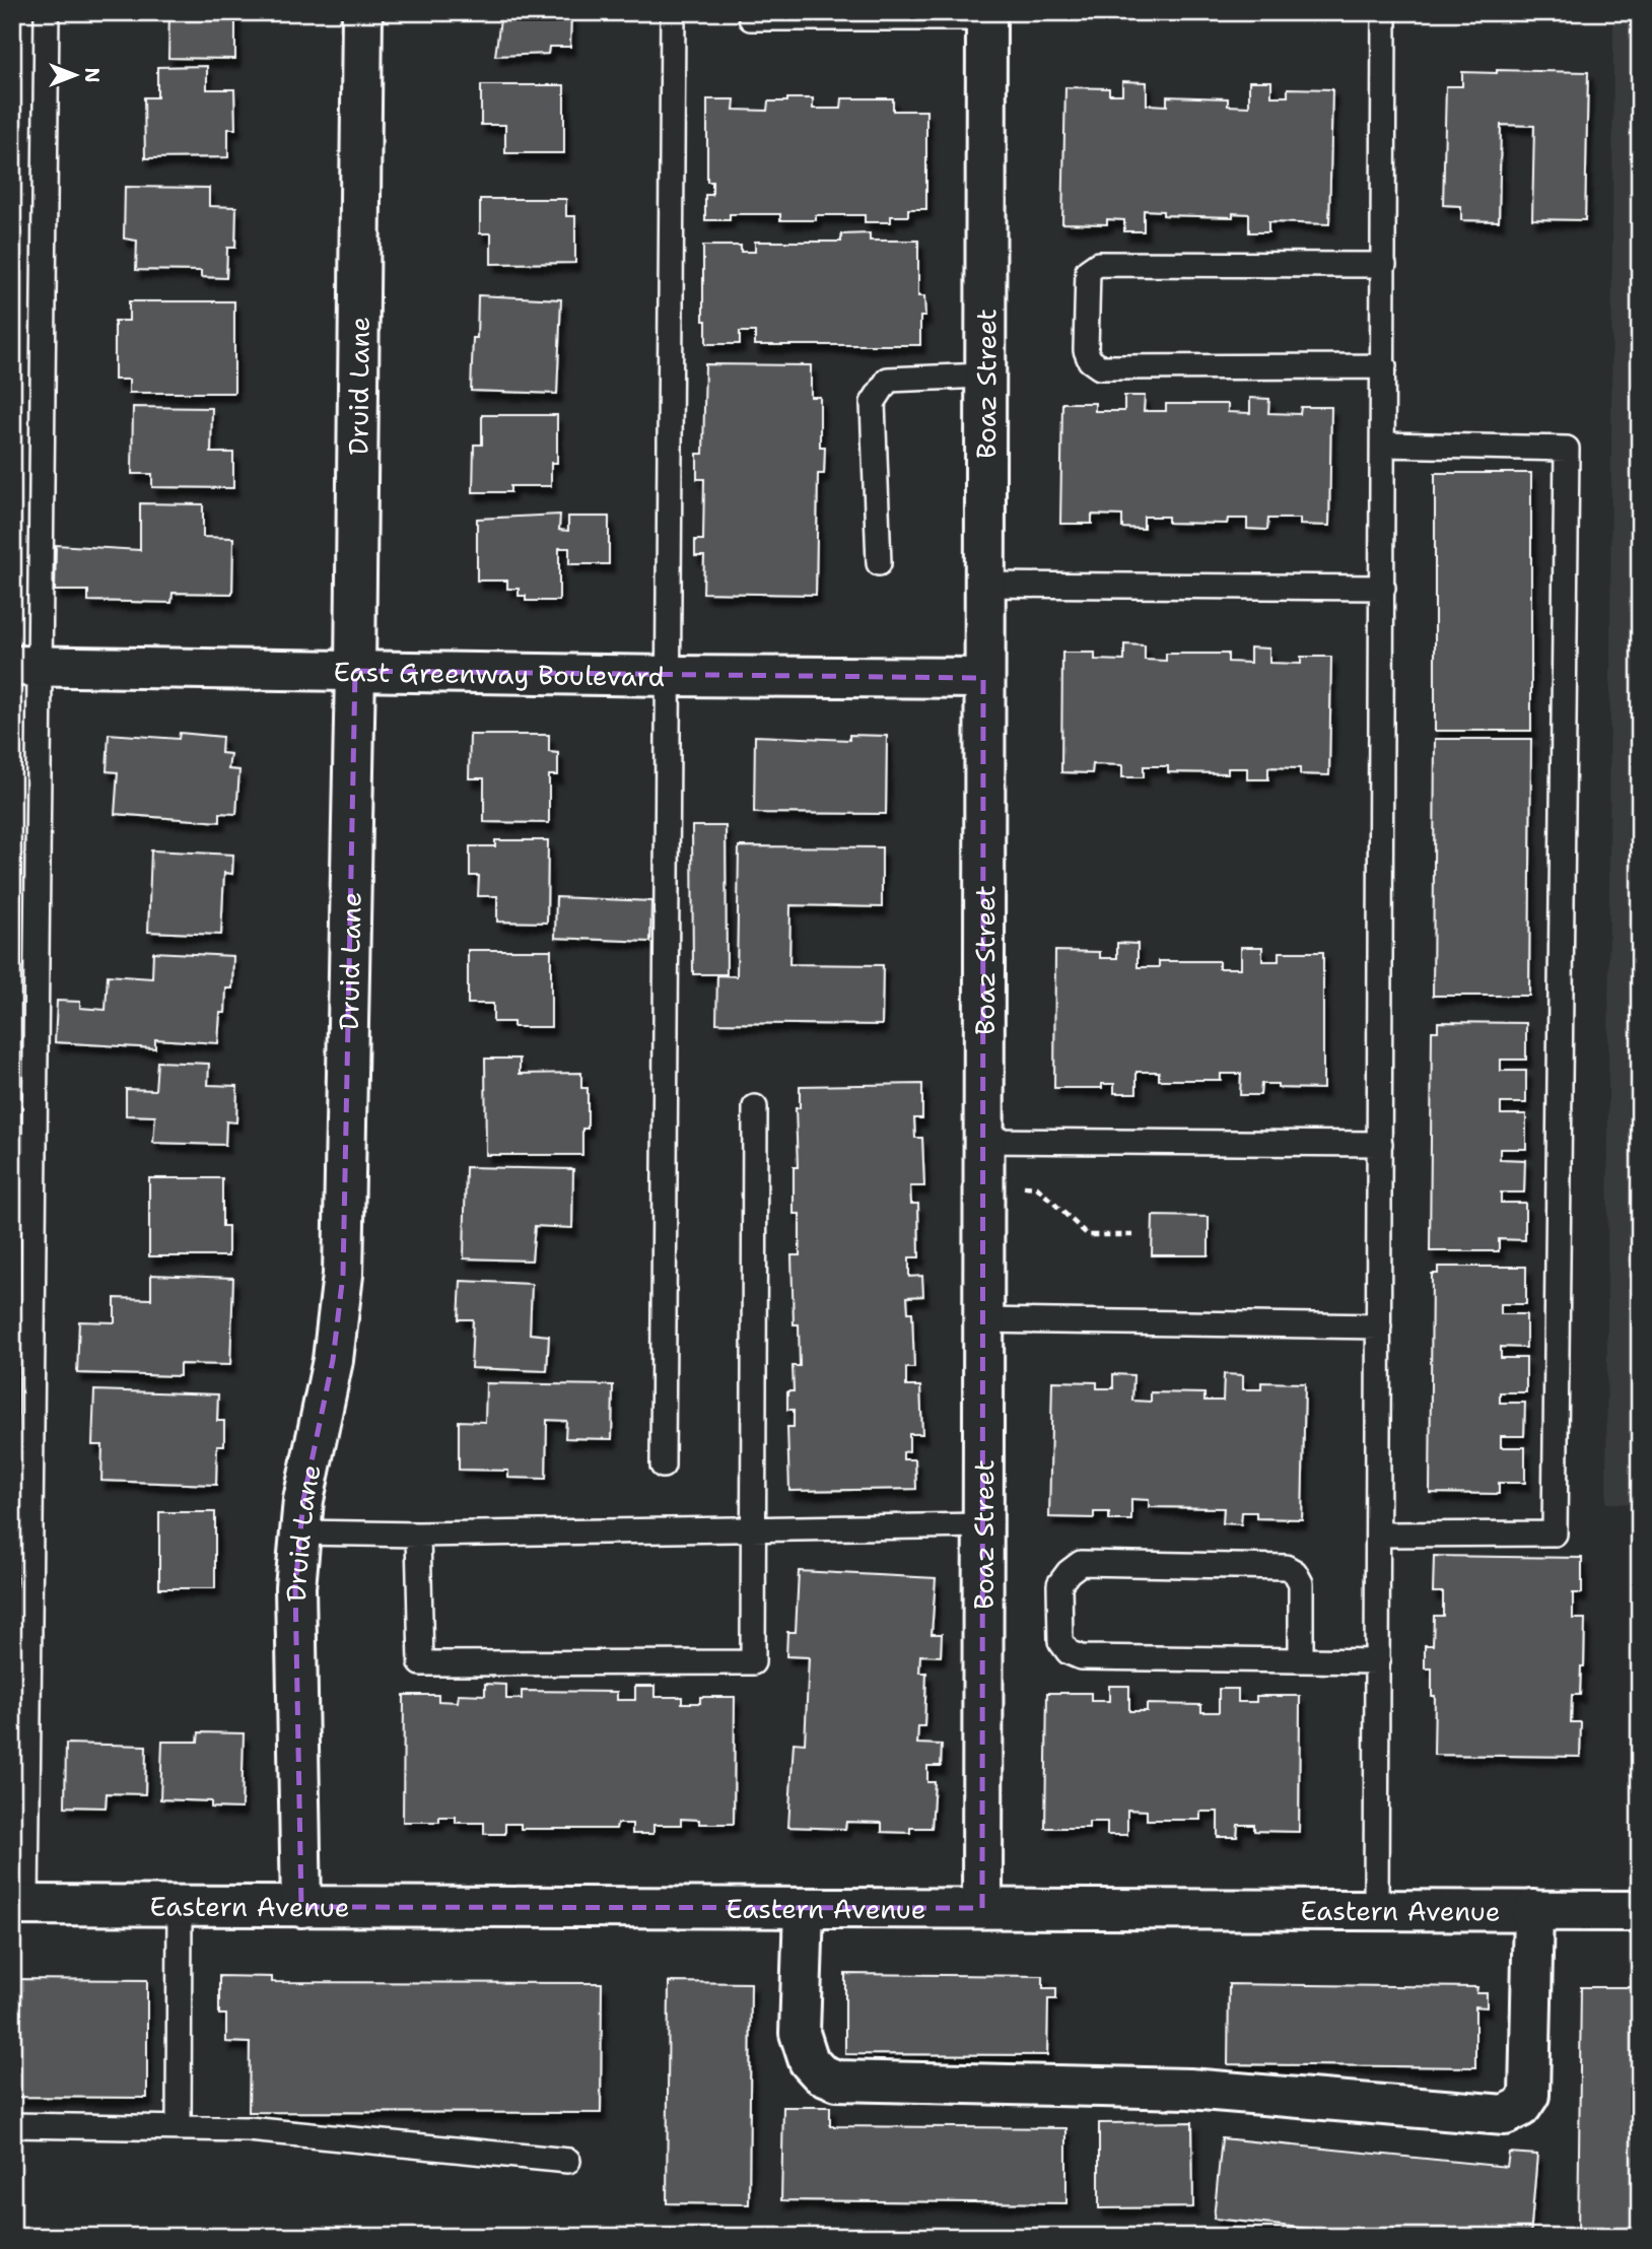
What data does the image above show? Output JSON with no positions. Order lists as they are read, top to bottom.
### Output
{
  "streets": {
    "street": [
      "Boaz Street",
      "Druid Lane",
      "East Greenway Boulevard",
      "Eastern Avenue"
    ]
  },
  "crossings": [
    ["Boaz Street", "East Greenway Boulevard"],
    ["Boaz Street", "Eastern Avenue"],
    ["Druid Lane", "East Greenway Boulevard"],
    ["Druid Lane", "Eastern Avenue"]
  ],
  "north": "right"
}
